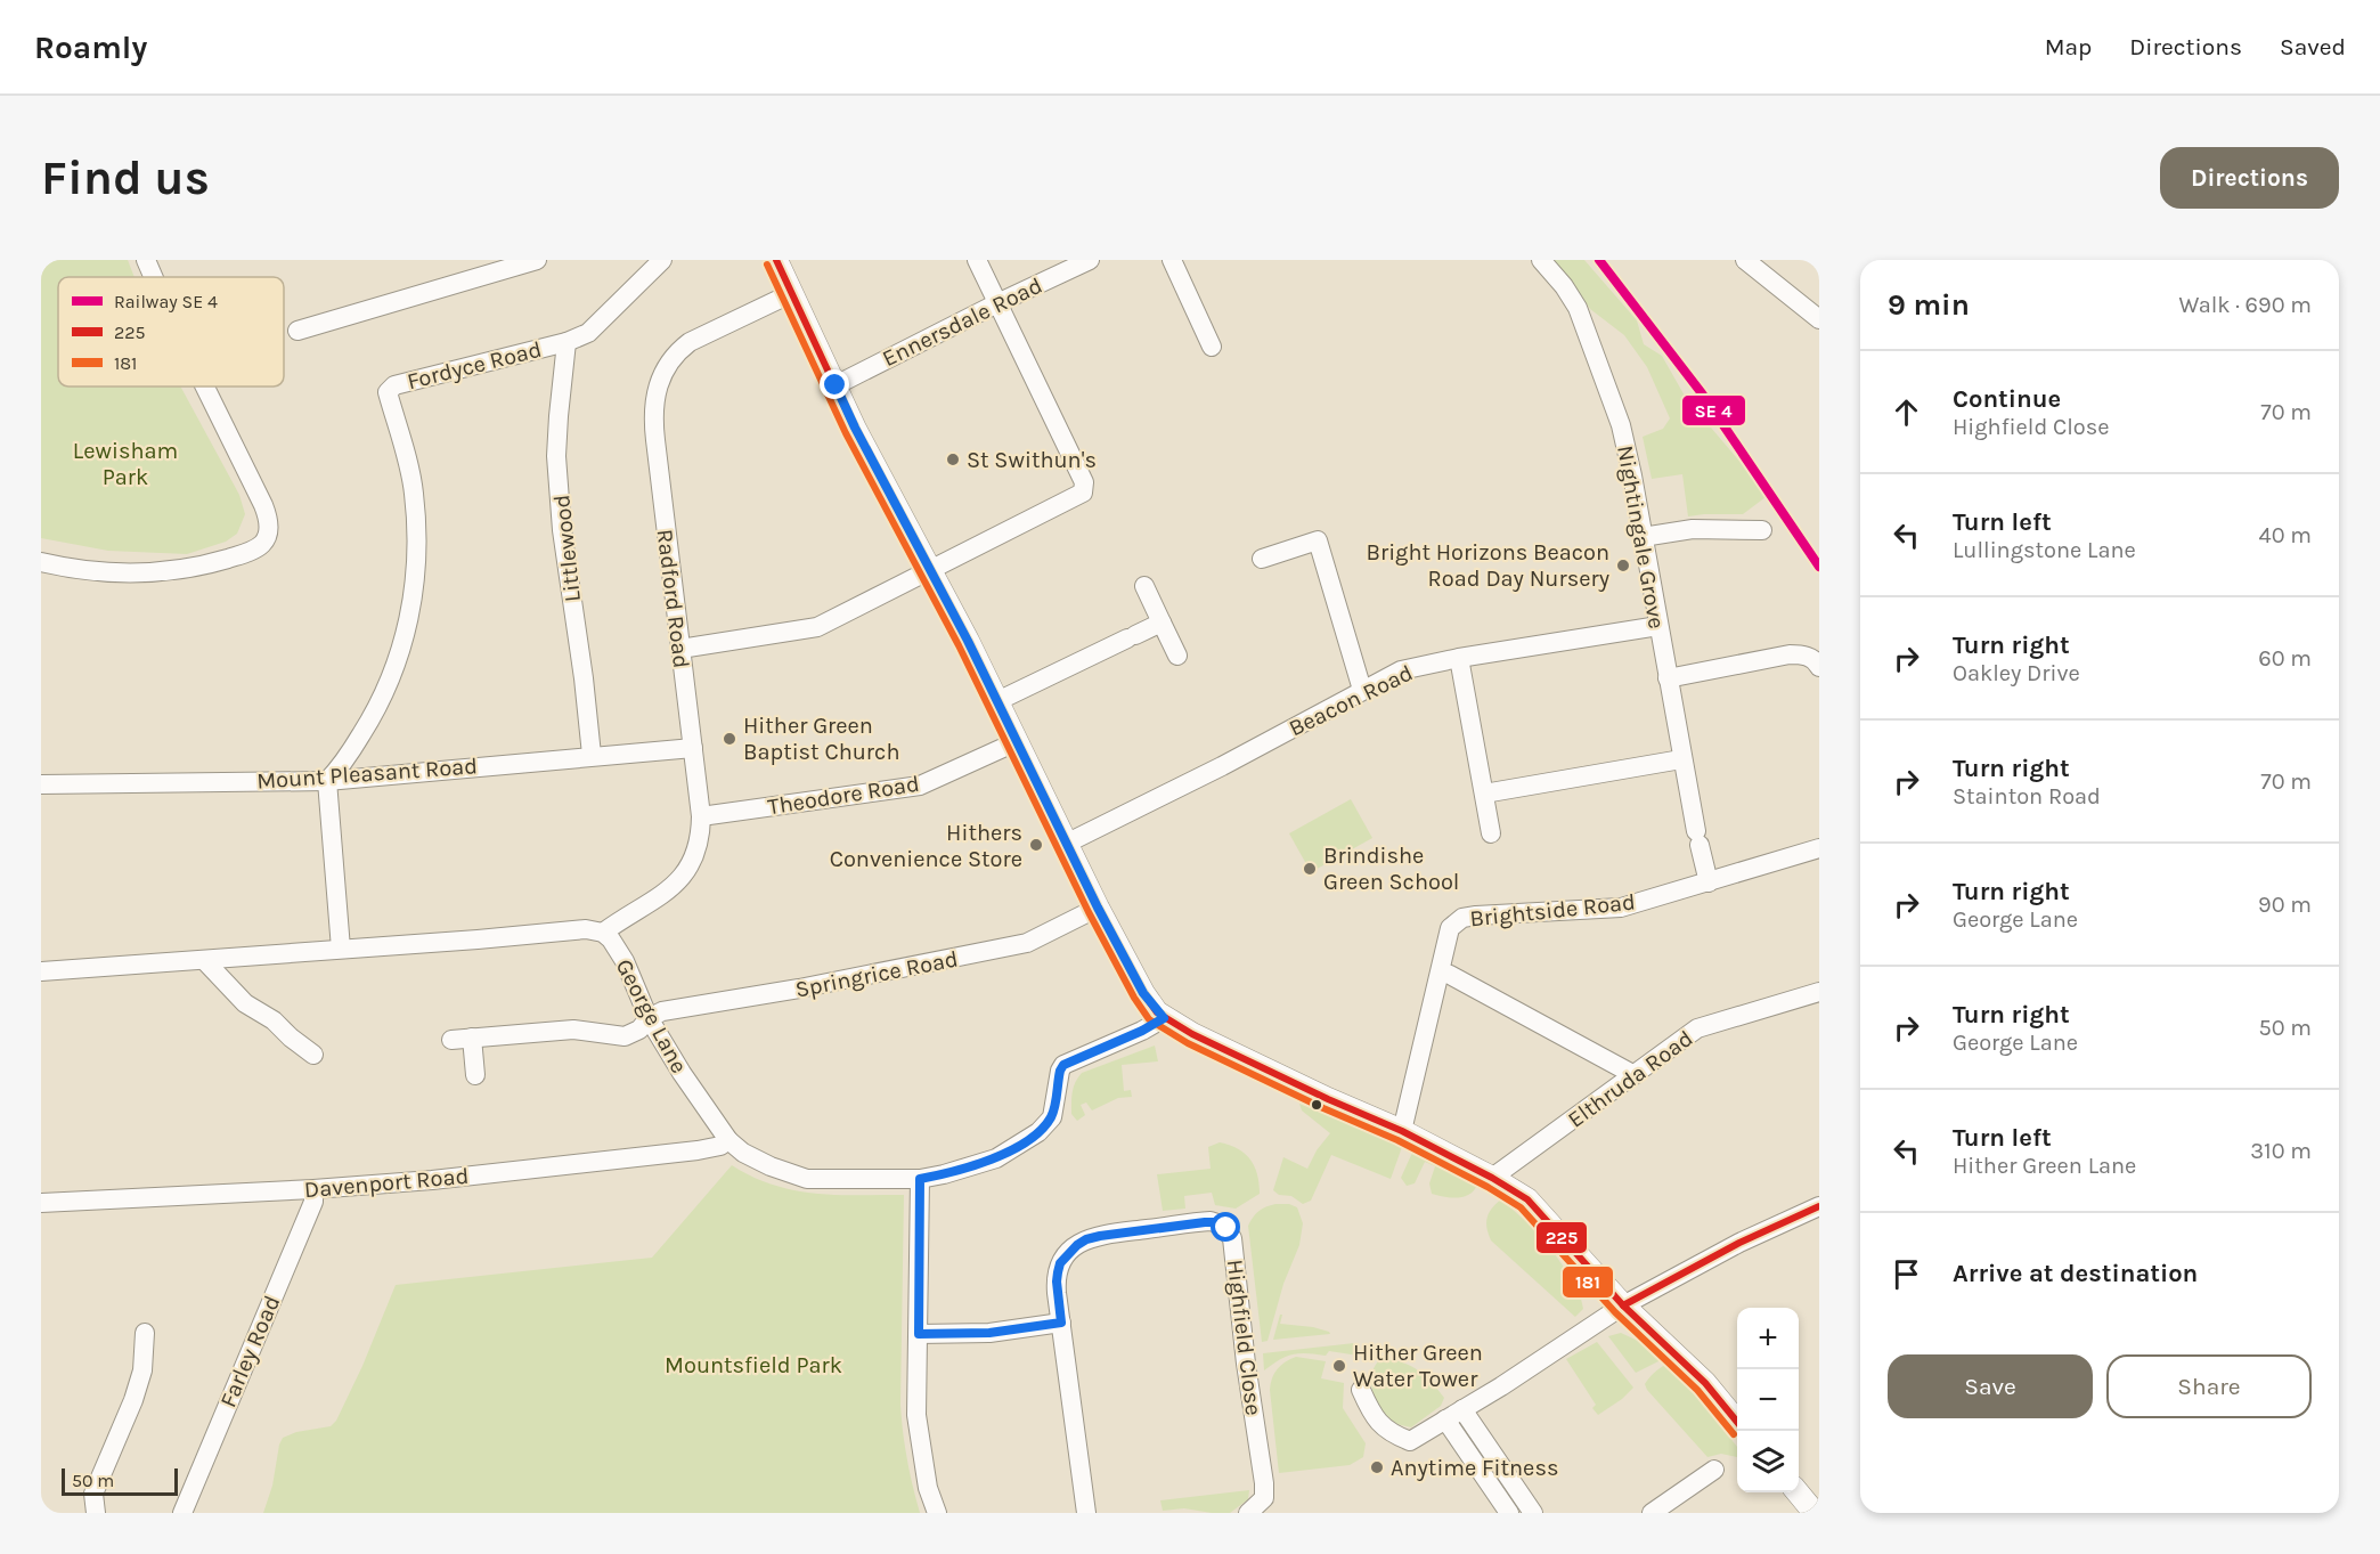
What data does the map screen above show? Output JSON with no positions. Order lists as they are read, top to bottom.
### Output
{
  "streets": {
    "street": [
      "Ennersdale Road",
      "Fordyce Road",
      "Nightingale Grove",
      "Littlewood",
      "Radford Road",
      "Beacon Road",
      "Mount Pleasant Road",
      "Theodore Road",
      "Brightside Road",
      "Springrice Road",
      "George Lane",
      "Elthruda Road",
      "Davenport Road",
      "Highfield Close",
      "Farley Road"
    ]
  },
  "crossings": [
    ["Fordyce Road", "Littlewood"],
    ["Fordyce Road", "Mount Pleasant Road"],
    ["Nightingale Grove", "Beacon Road"],
    ["Nightingale Grove", "Brightside Road"],
    ["Littlewood", "Mount Pleasant Road"],
    ["Radford Road", "Mount Pleasant Road"],
    ["Radford Road", "Theodore Road"],
    ["Radford Road", "George Lane"],
    ["Springrice Road", "George Lane"],
    ["George Lane", "Davenport Road"],
    ["Davenport Road", "Farley Road"]
  ],
  "parks": ["Lewisham Park", "Mountsfield Park"],
  "places": [
    "St Swithun's",
    "Bright Horizons Beacon Road Day Nursery",
    "Hither Green Baptist Church",
    "Hithers Convenience Store",
    "Brindishe Green School",
    "Hither Green Water Tower",
    "Anytime Fitness"
  ],
  "lines": ["transit line 225", "transit line 181"],
  "legend": ["Railway SE 4", "225", "181"],
  "scale_bar": "50 m",
  "page": {
    "header": "Roamly",
    "nav": ["Map", "Directions", "Saved"],
    "buttons": [
      "Directions",
      ["Save", "Share"]
    ],
    "title": "Find us",
    "heading": ["9 min", "Walk · 690 m"],
    "list": [
      ["Continue", "Highfield Close", "70 m"],
      ["Turn left", "Lullingstone Lane", "40 m"],
      ["Turn right", "Oakley Drive", "60 m"],
      ["Turn right", "Stainton Road", "70 m"],
      ["Turn right", "George Lane", "90 m"],
      ["Turn right", "George Lane", "50 m"],
      ["Turn left", "Hither Green Lane", "310 m"],
      "Arrive at destination"
    ],
    "map_buttons": ["+", "−"],
    "scale": "50 m"
  }
}
